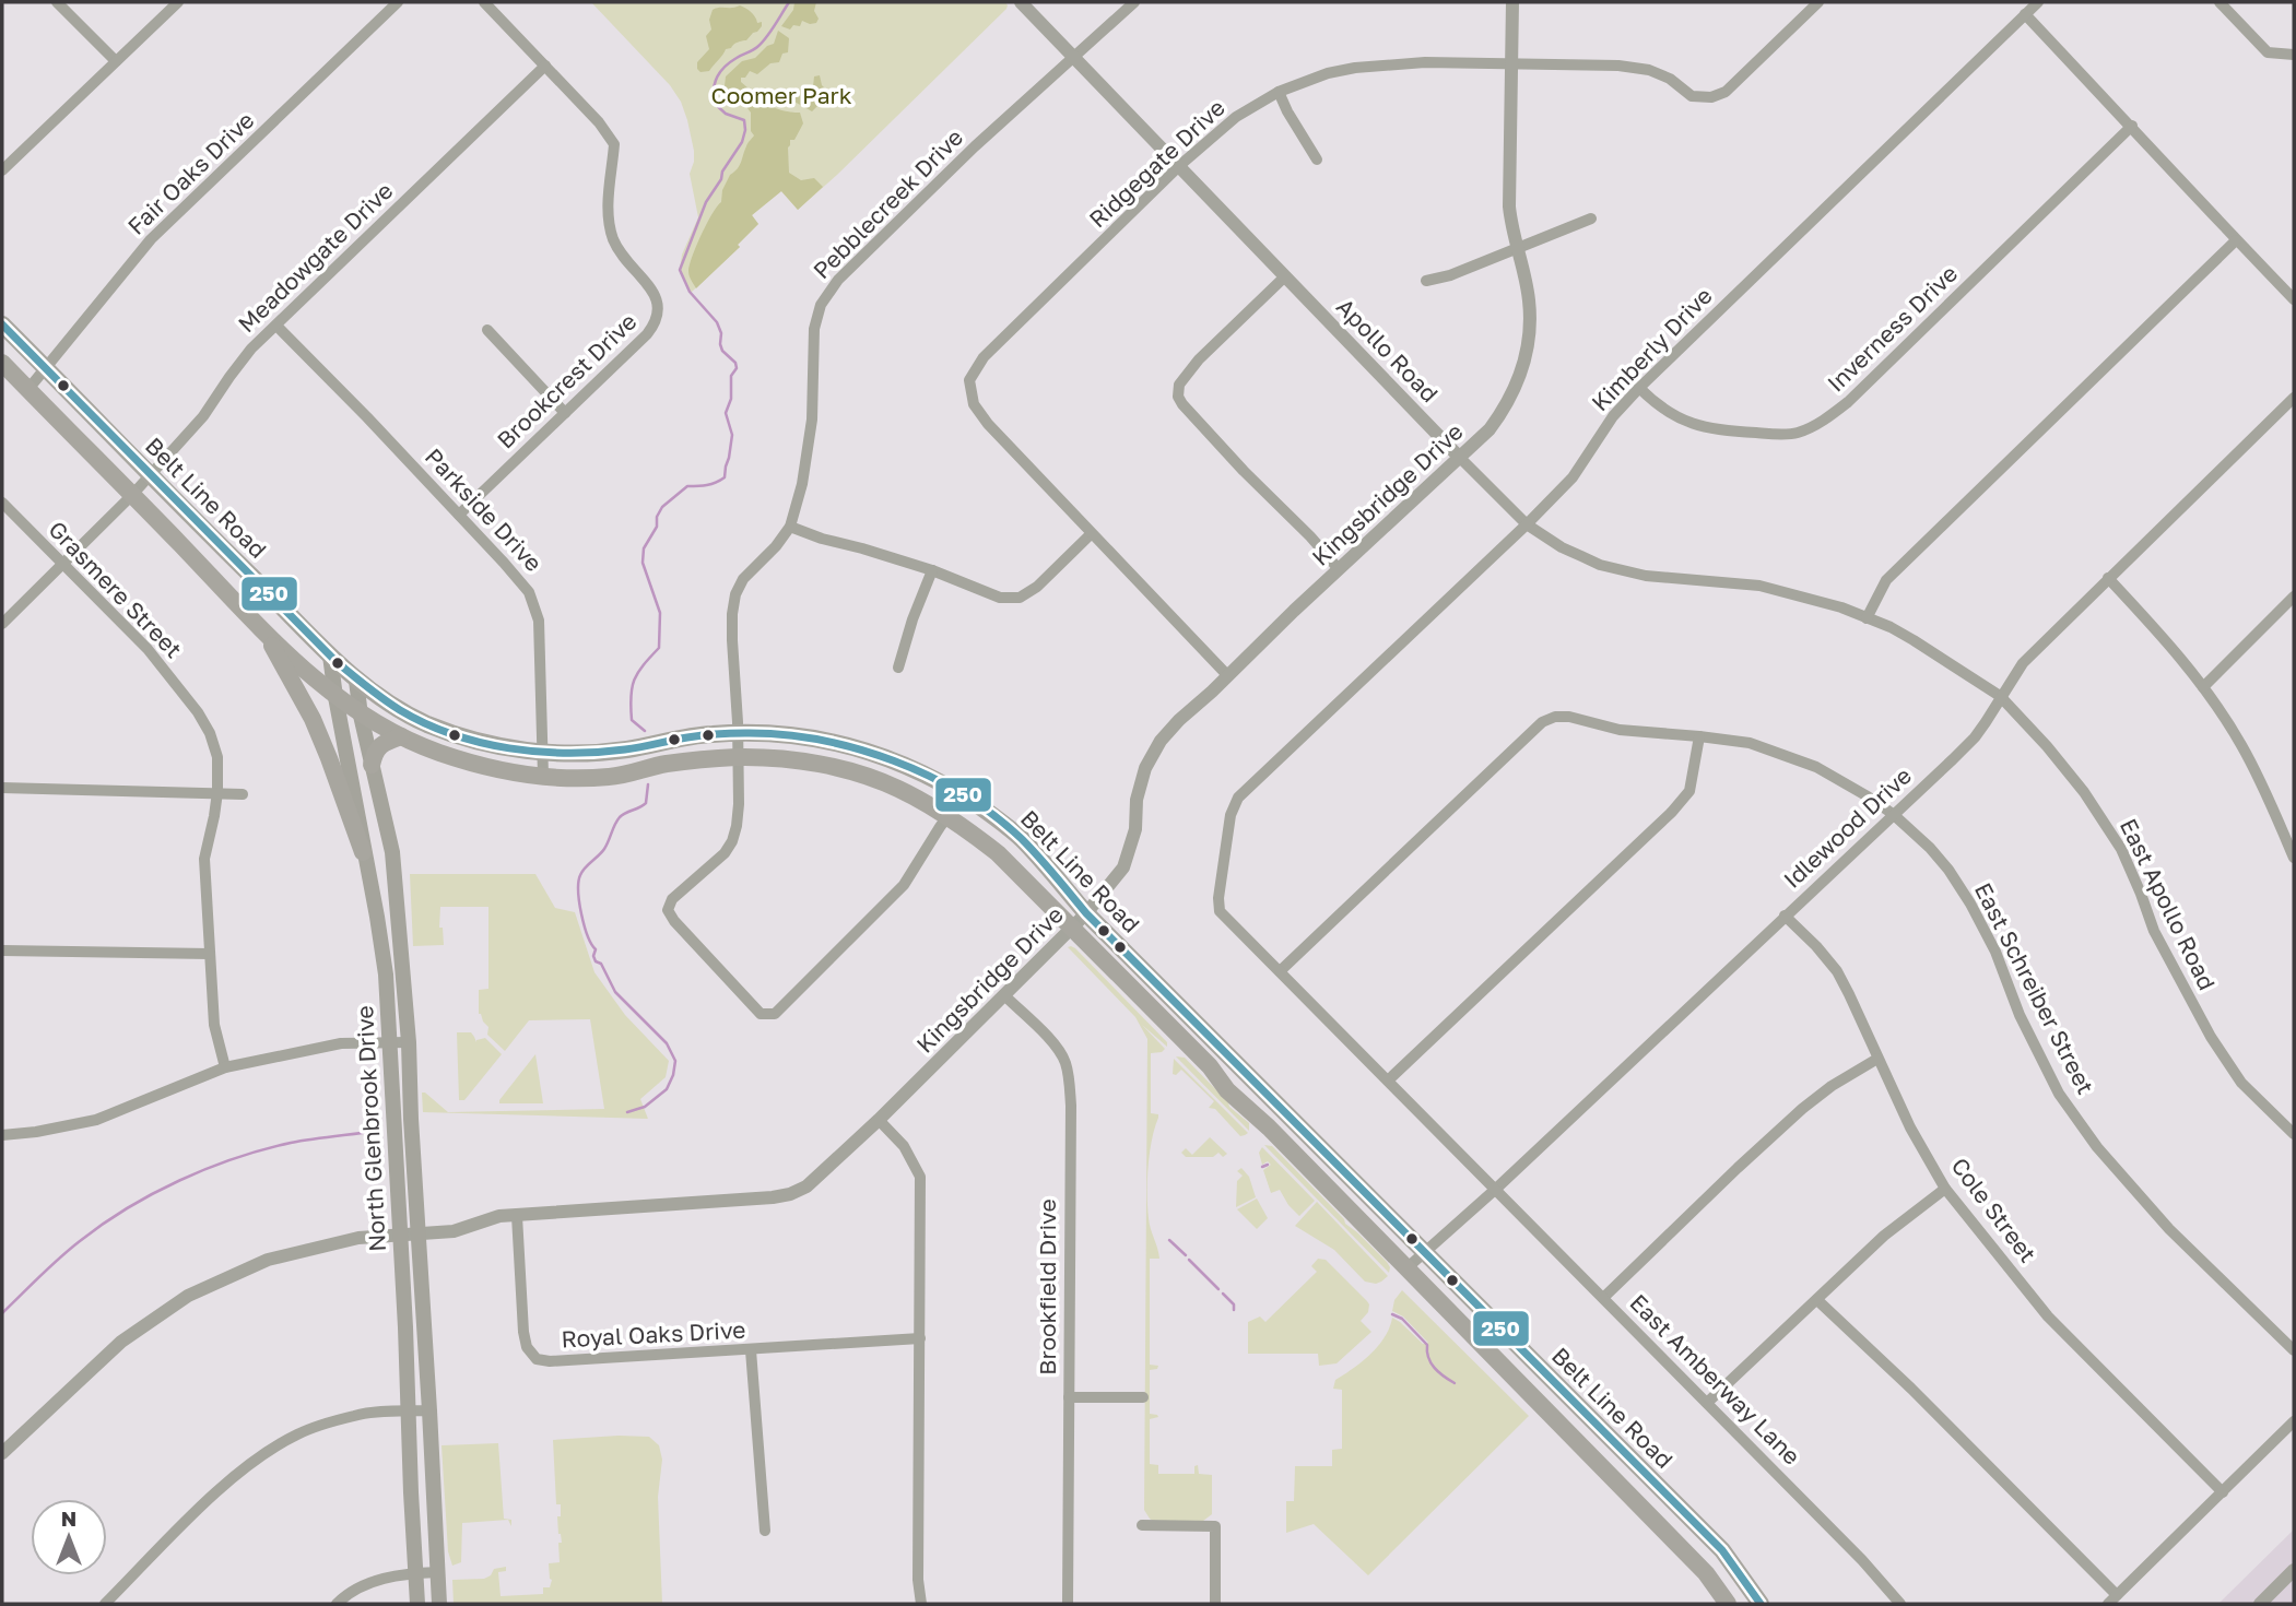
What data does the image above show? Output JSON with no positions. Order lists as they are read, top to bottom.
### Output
{
  "streets": {
    "main road": ["Belt Line Road", "North Glenbrook Drive"],
    "street": [
      "Ridgegate Drive",
      "Fair Oaks Drive",
      "Pebblecreek Drive",
      "Meadowgate Drive",
      "Inverness Drive",
      "Kimberly Drive",
      "Apollo Road",
      "Brookcrest Drive",
      "Kingsbridge Drive",
      "Parkside Drive",
      "Grasmere Street",
      "Idlewood Drive",
      "East Apollo Road",
      "East Schreiber Street",
      "Cole Street",
      "Brookfield Drive",
      "Royal Oaks Drive",
      "East Amberway Lane"
    ]
  },
  "crossings": [
    ["Ridgegate Drive", "Apollo Road"],
    ["Ridgegate Drive", "Kingsbridge Drive"],
    ["Fair Oaks Drive", "Belt Line Road"],
    ["Pebblecreek Drive", "Apollo Road"],
    ["Pebblecreek Drive", "Belt Line Road"],
    ["Meadowgate Drive", "Brookcrest Drive"],
    ["Meadowgate Drive", "Belt Line Road"],
    ["Meadowgate Drive", "Parkside Drive"],
    ["Meadowgate Drive", "Grasmere Street"],
    ["Inverness Drive", "Kimberly Drive"],
    ["Kimberly Drive", "Apollo Road"],
    ["Kimberly Drive", "East Amberway Lane"],
    ["Apollo Road", "Kingsbridge Drive"],
    ["Apollo Road", "Idlewood Drive"],
    ["Apollo Road", "East Apollo Road"],
    ["Brookcrest Drive", "Parkside Drive"],
    ["Kingsbridge Drive", "Belt Line Road"],
    ["Kingsbridge Drive", "North Glenbrook Drive"],
    ["Kingsbridge Drive", "Brookfield Drive"],
    ["Kingsbridge Drive", "Royal Oaks Drive"],
    ["Belt Line Road", "Parkside Drive"],
    ["Belt Line Road", "Idlewood Drive"],
    ["Belt Line Road", "North Glenbrook Drive"],
    ["Idlewood Drive", "East Apollo Road"],
    ["Idlewood Drive", "East Schreiber Street"],
    ["Idlewood Drive", "Cole Street"],
    ["Idlewood Drive", "East Amberway Lane"],
    ["East Schreiber Street", "East Amberway Lane"]
  ],
  "parks": ["Coomer Park"],
  "lines": ["transit line 250"],
  "north": "top"
}
